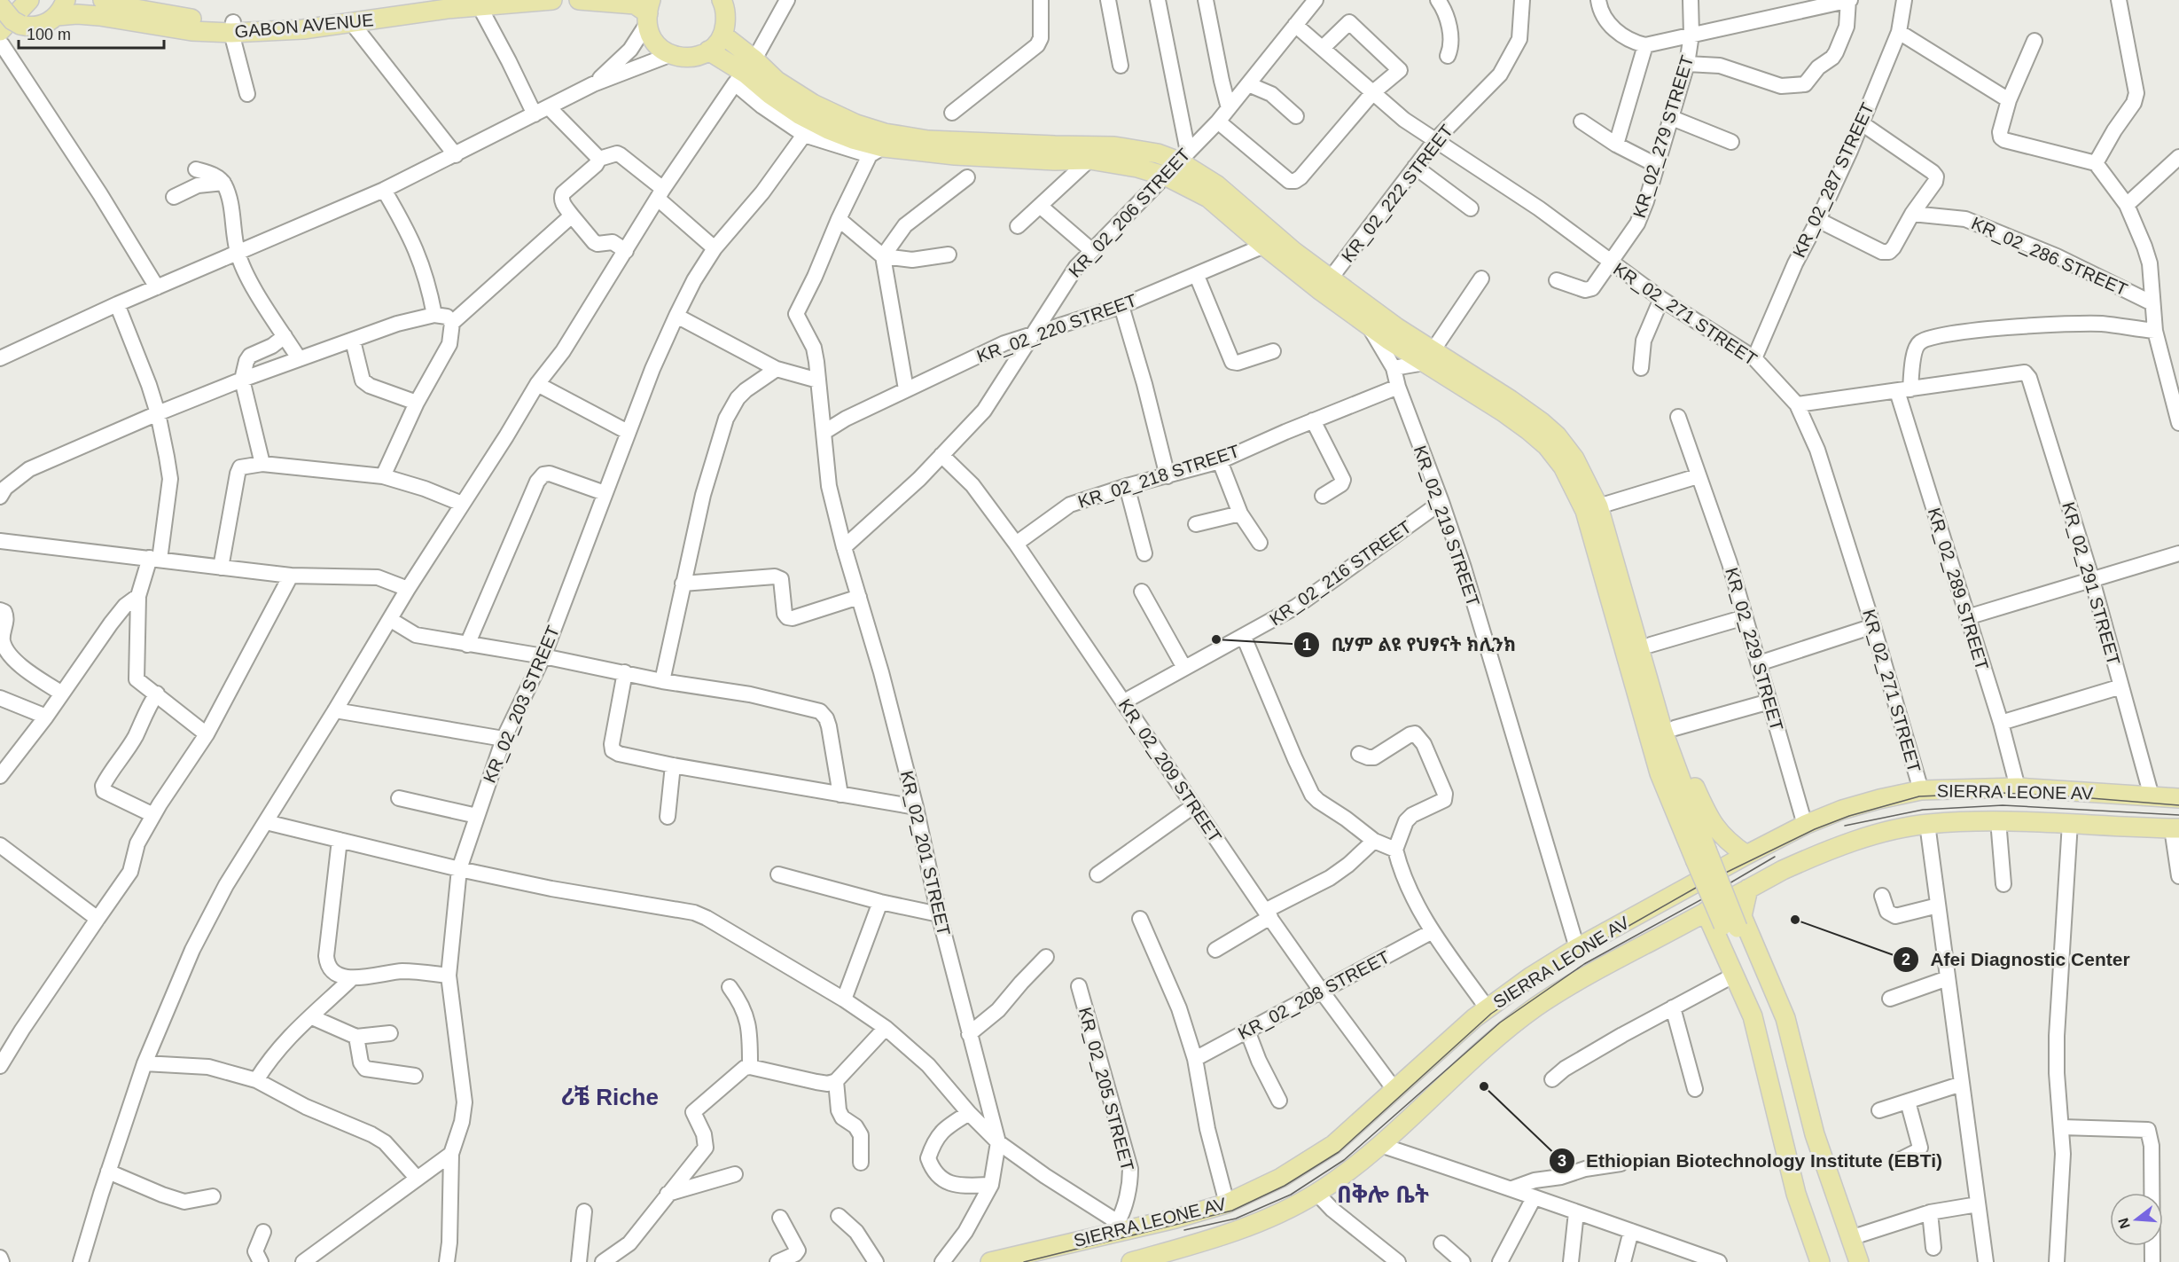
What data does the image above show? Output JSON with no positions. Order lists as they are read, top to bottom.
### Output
{
  "streets": {
    "main road": ["GABON AVENUE", "SIERRA LEONE AV"],
    "street": [
      "KR_02_279 STREET",
      "KR_02_287 STREET",
      "KR_02_222 STREET",
      "KR_02_206 STREET",
      "KR_02_286 STREET",
      "KR_02_271 STREET",
      "KR_02_220 STREET",
      "KR_02_218 STREET",
      "KR_02_219 STREET",
      "KR_02_216 STREET",
      "KR_02_291 STREET",
      "KR_02_289 STREET",
      "KR_02_229 STREET",
      "KR_02_203 STREET",
      "KR_02_209 STREET",
      "KR_02_201 STREET",
      "KR_02_208 STREET",
      "KR_02_205 STREET"
    ]
  },
  "crossings": [
    ["KR_02_279 STREET", "KR_02_271 STREET"],
    ["KR_02_287 STREET", "KR_02_271 STREET"],
    ["KR_02_222 STREET", "KR_02_271 STREET"],
    ["KR_02_206 STREET", "KR_02_271 STREET"],
    ["KR_02_206 STREET", "KR_02_220 STREET"],
    ["KR_02_206 STREET", "KR_02_209 STREET"],
    ["KR_02_206 STREET", "KR_02_201 STREET"],
    ["KR_02_271 STREET", "SIERRA LEONE AV"],
    ["KR_02_220 STREET", "KR_02_201 STREET"],
    ["KR_02_218 STREET", "KR_02_219 STREET"],
    ["KR_02_218 STREET", "KR_02_209 STREET"],
    ["KR_02_219 STREET", "KR_02_216 STREET"],
    ["KR_02_219 STREET", "SIERRA LEONE AV"],
    ["KR_02_216 STREET", "KR_02_209 STREET"],
    ["KR_02_291 STREET", "KR_02_289 STREET"],
    ["KR_02_291 STREET", "SIERRA LEONE AV"],
    ["KR_02_289 STREET", "SIERRA LEONE AV"],
    ["KR_02_229 STREET", "SIERRA LEONE AV"],
    ["KR_02_209 STREET", "SIERRA LEONE AV"],
    ["KR_02_209 STREET", "KR_02_208 STREET"],
    ["SIERRA LEONE AV", "KR_02_205 STREET"]
  ],
  "districts": ["ሪቼ Riche", "በቅሎ ቤት"],
  "places": ["ቢሃም ልዩ የህፃናት ክሊንክ", "Afei Diagnostic Center", "Ethiopian Biotechnology Institute (EBTi)"],
  "scale_bar": "100 m",
  "north": "left"
}
